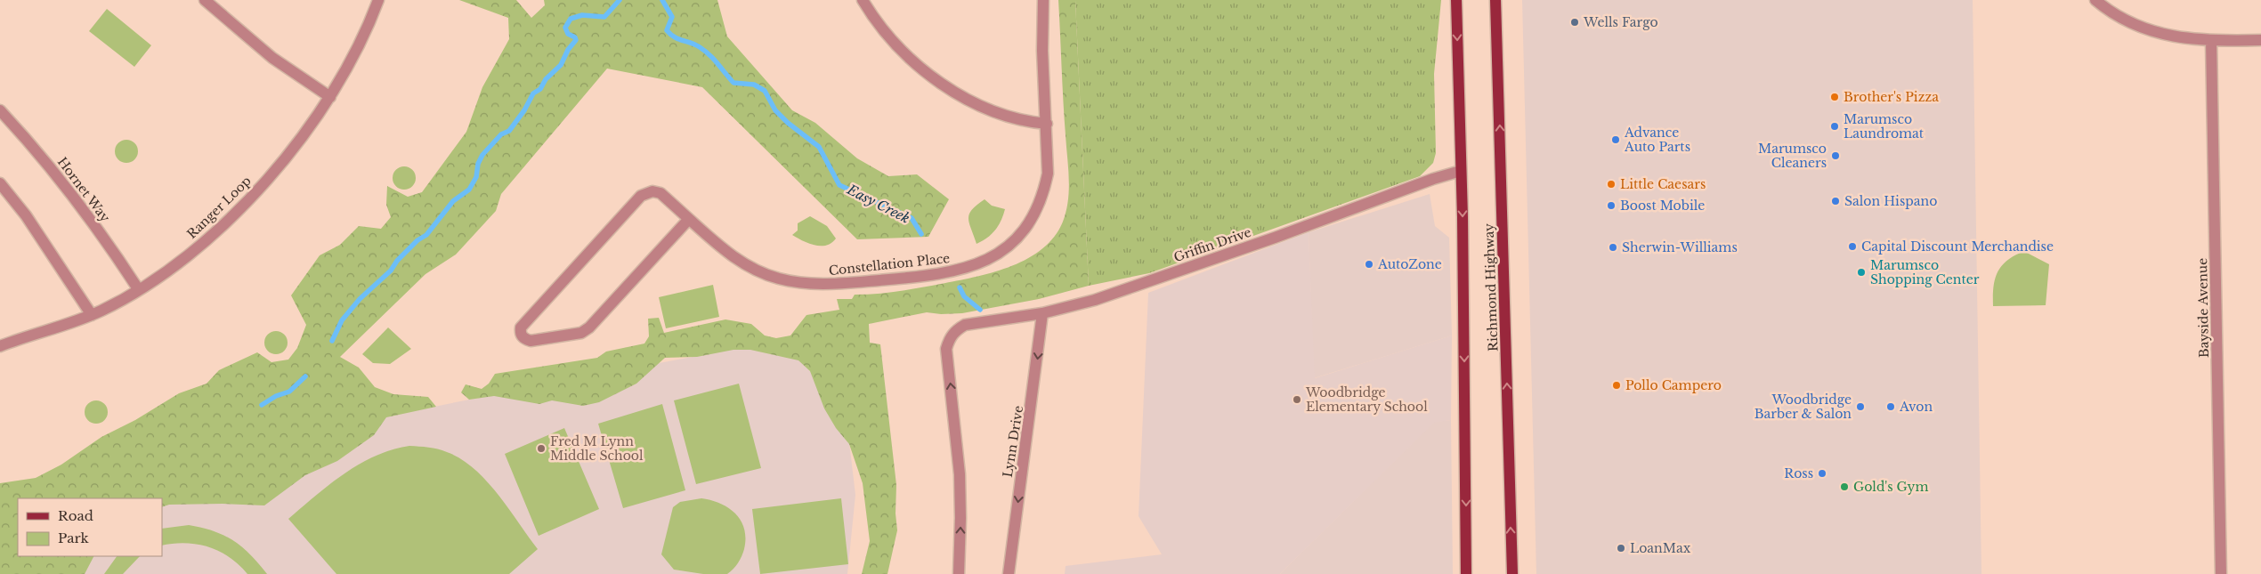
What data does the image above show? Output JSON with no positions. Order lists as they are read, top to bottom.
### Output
{
  "streets": {
    "main road": ["Richmond Highway"],
    "street": [
      "Hornet Way",
      "Ranger Loop",
      "Griffin Drive",
      "Constellation Place",
      "Bayside Avenue",
      "Lynn Drive"
    ]
  },
  "crossings": [
    ["Hornet Way", "Ranger Loop"],
    ["Griffin Drive", "Lynn Drive"]
  ],
  "one_way": ["Griffin Drive", "Lynn Drive"],
  "water": ["Easy Creek"],
  "places": [
    "Wells Fargo",
    "Brother's Pizza",
    "Marumsco Laundromat",
    "Advance Auto Parts",
    "Marumsco Cleaners",
    "Little Caesars",
    "Salon Hispano",
    "Boost Mobile",
    "Capital Discount Merchandise",
    "Sherwin-Williams",
    "AutoZone",
    "Marumsco Shopping Center",
    "Pollo Campero",
    "Woodbridge Elementary School",
    "Woodbridge Barber & Salon",
    "Avon",
    "Fred M Lynn Middle School",
    "Ross",
    "Gold's Gym",
    "LoanMax"
  ],
  "legend": ["Road", "Park"]
}
